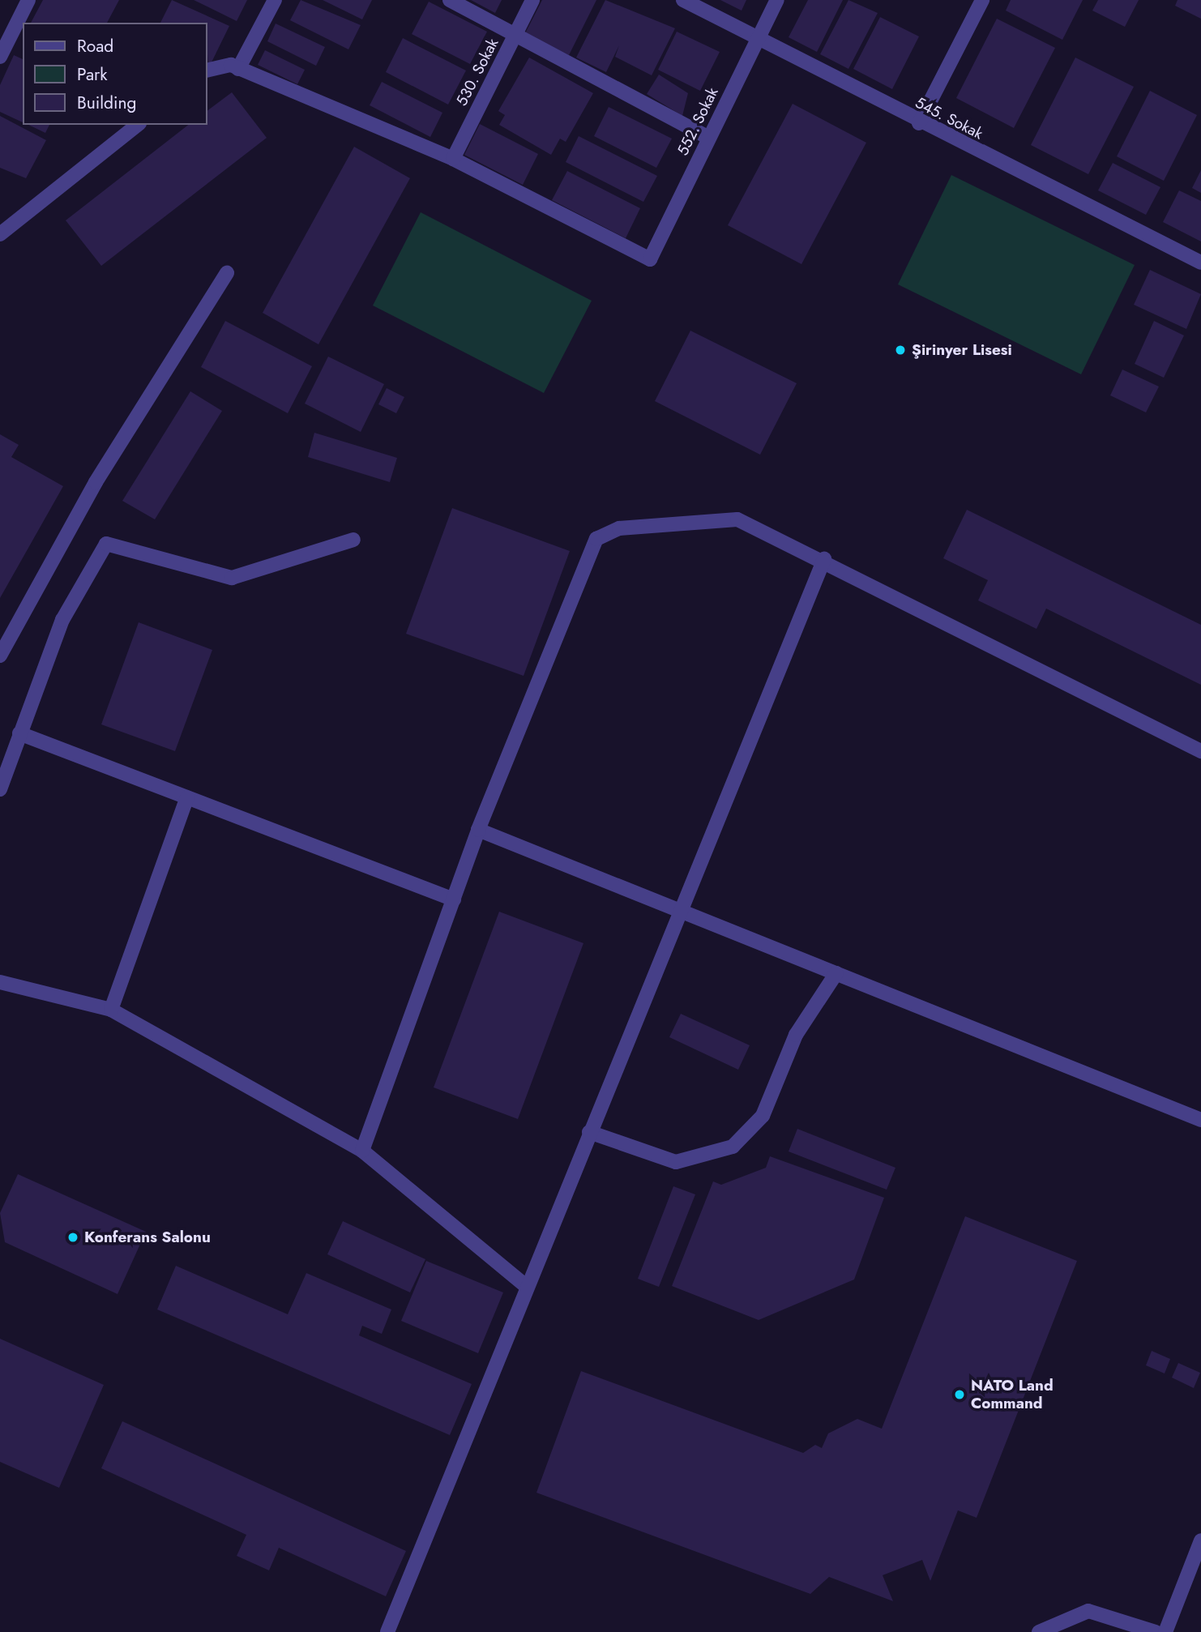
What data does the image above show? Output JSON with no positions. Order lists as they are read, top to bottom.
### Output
{
  "streets": {
    "street": ["530. Sokak", "545. Sokak", "552. Sokak"]
  },
  "crossings": [
    ["530. Sokak", "552. Sokak"],
    ["545. Sokak", "552. Sokak"]
  ],
  "places": ["Şirinyer Lisesi", "Konferans Salonu", "NATO Land Command"],
  "legend": ["Road", "Park", "Building"]
}
